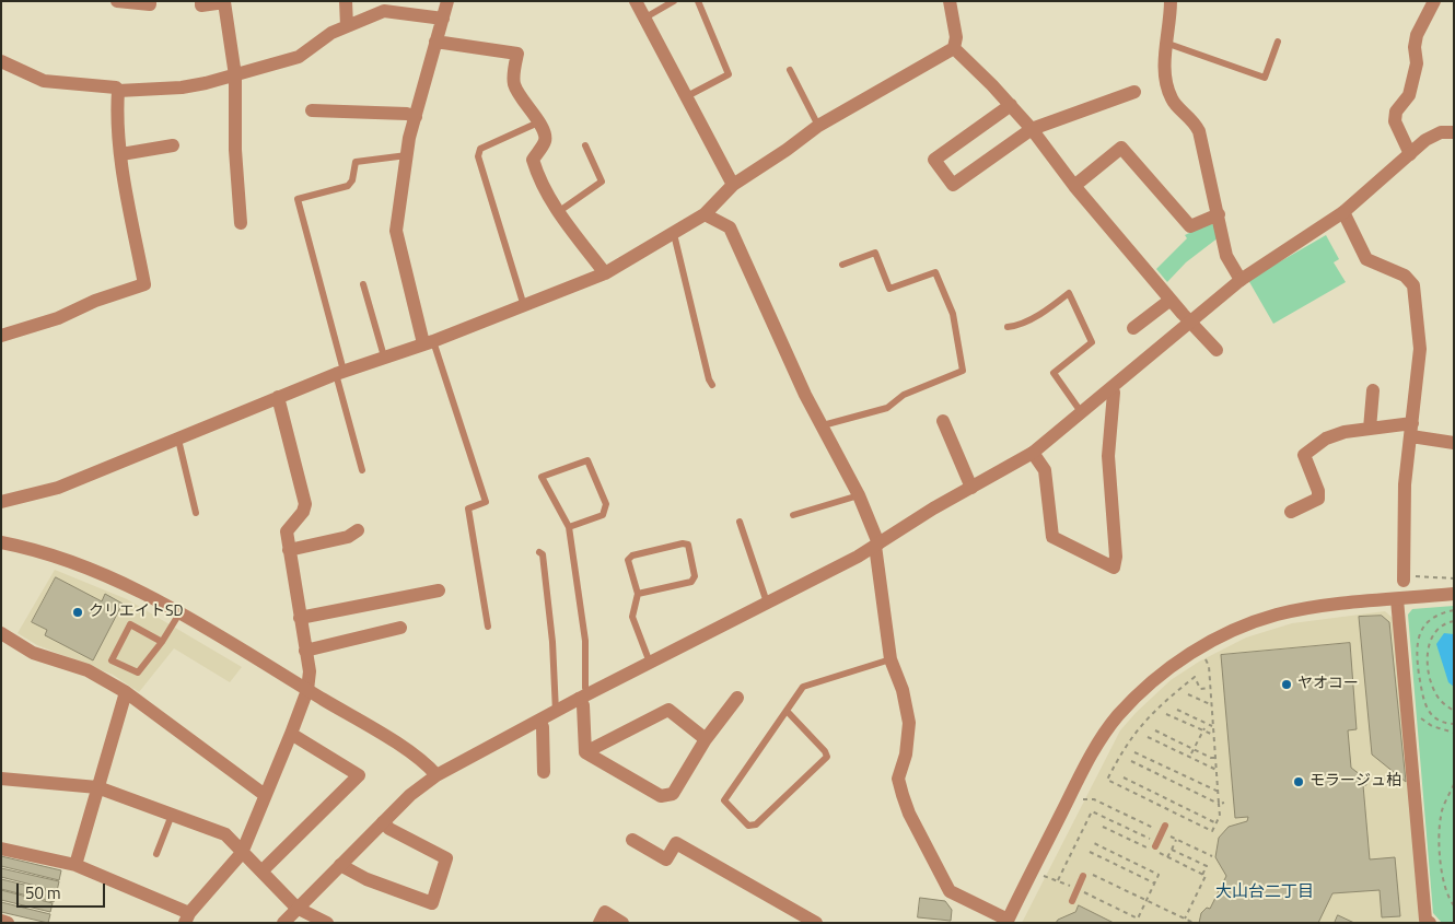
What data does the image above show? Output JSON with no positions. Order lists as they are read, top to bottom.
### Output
{
  "districts": ["大山台二丁目"],
  "places": ["クリエイトSD", "ヤオコー", "モラージュ柏"],
  "scale_bar": "50 m"
}
